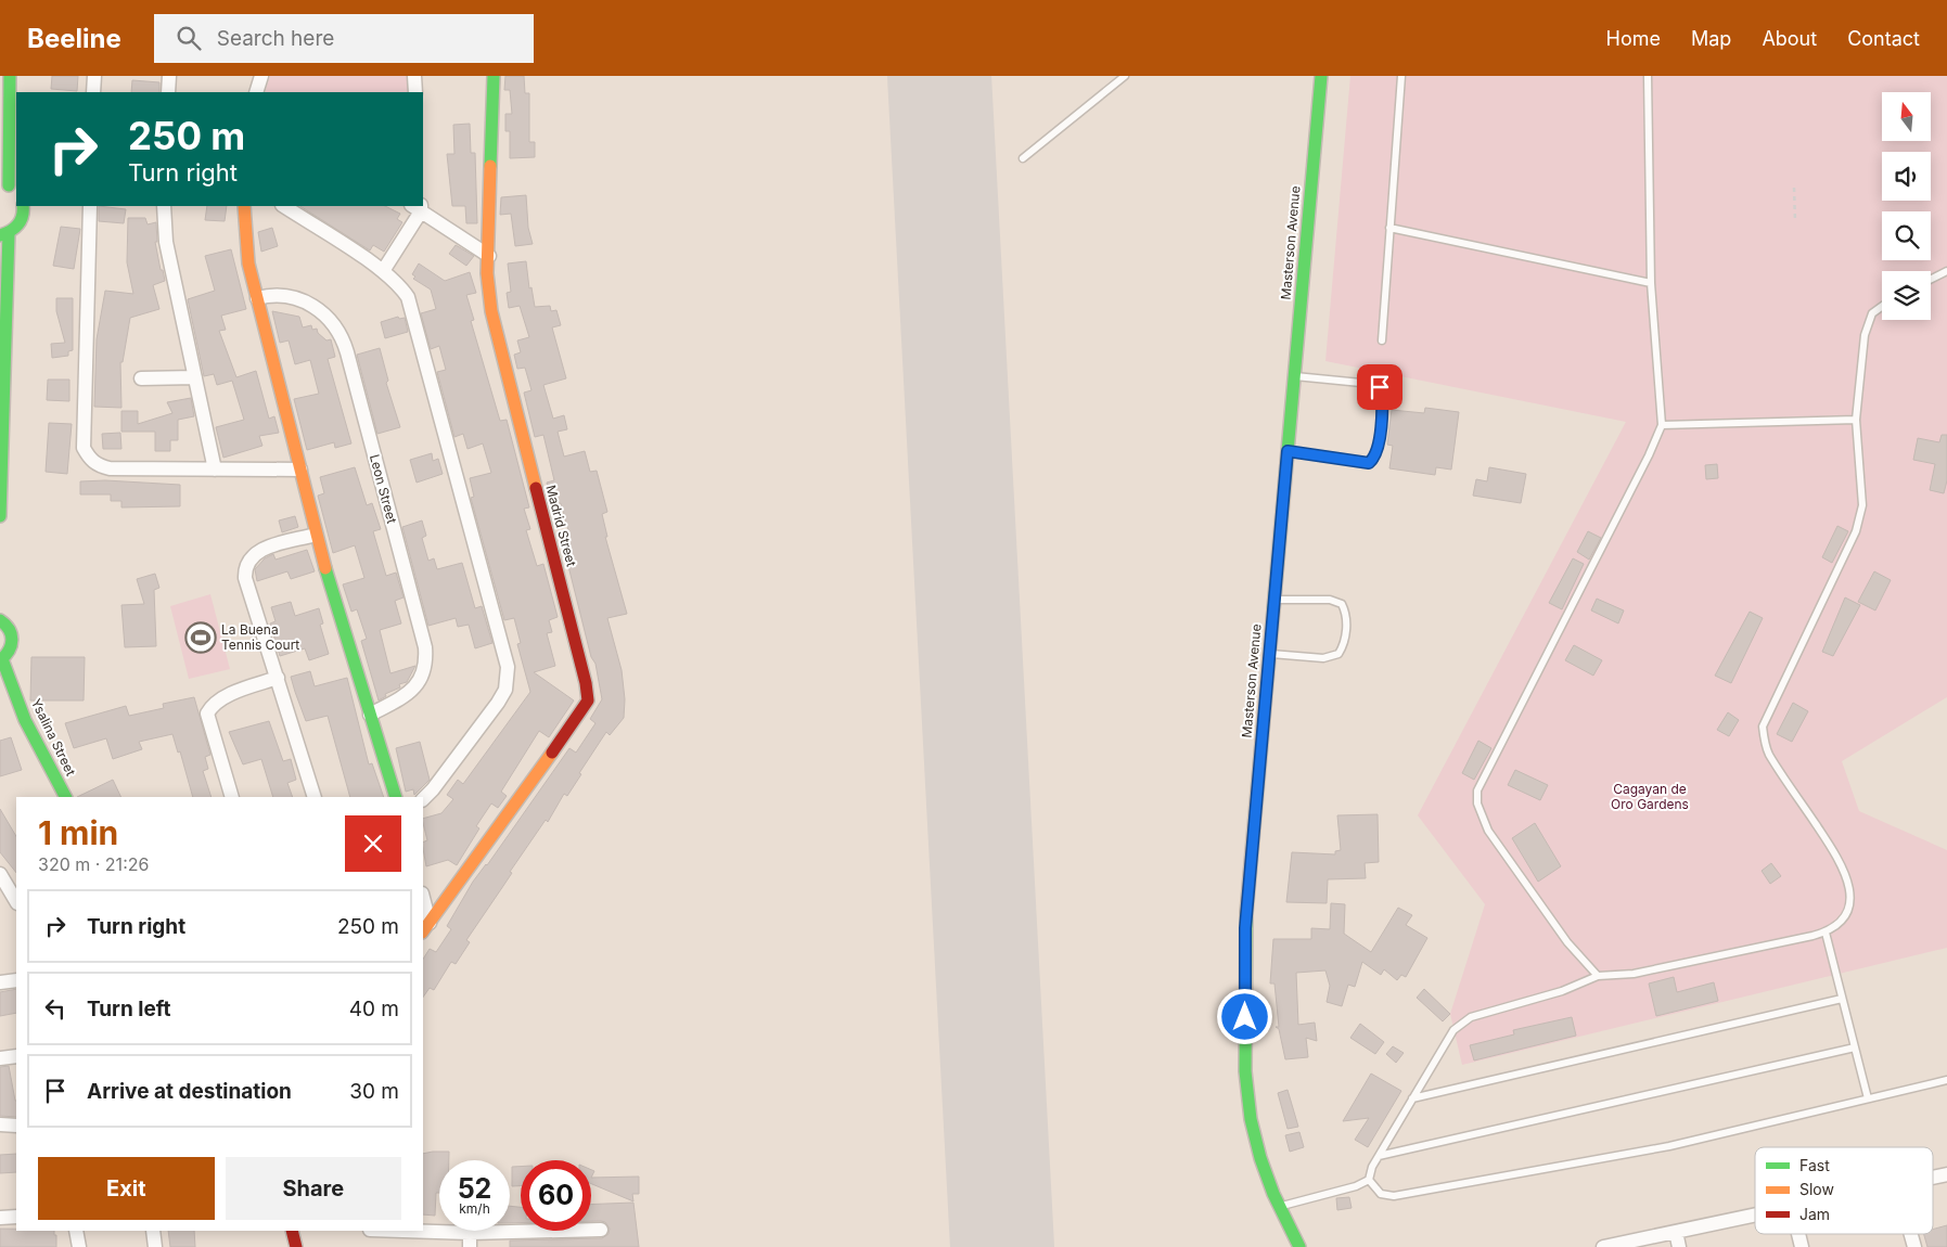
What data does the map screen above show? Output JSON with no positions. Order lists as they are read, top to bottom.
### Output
{
  "streets": {
    "street": [
      "Masterson Avenue",
      "Leon Street",
      "Madrid Street",
      "Ysalina Street"
    ]
  },
  "parks": ["Cagayan de Oro Gardens"],
  "places": {
    "sports": ["La Buena Tennis Court"]
  },
  "legend": ["Fast", "Slow", "Jam"],
  "north": "top",
  "page": {
    "header": "Beeline",
    "search": "Search here",
    "nav": [
      "Home",
      "Map",
      "About",
      "Contact"
    ],
    "turn": ["250 m", "Turn right"],
    "heading": ["1 min", "320 m · 21:26"],
    "list": [
      {
        "name": "Turn right",
        "value": "250 m"
      },
      {
        "name": "Turn left",
        "value": "40 m"
      },
      {
        "name": "Arrive at destination",
        "value": "30 m"
      }
    ],
    "buttons": ["Exit", "Share"],
    "speed": "52 km/h",
    "limit": "60"
  }
}
